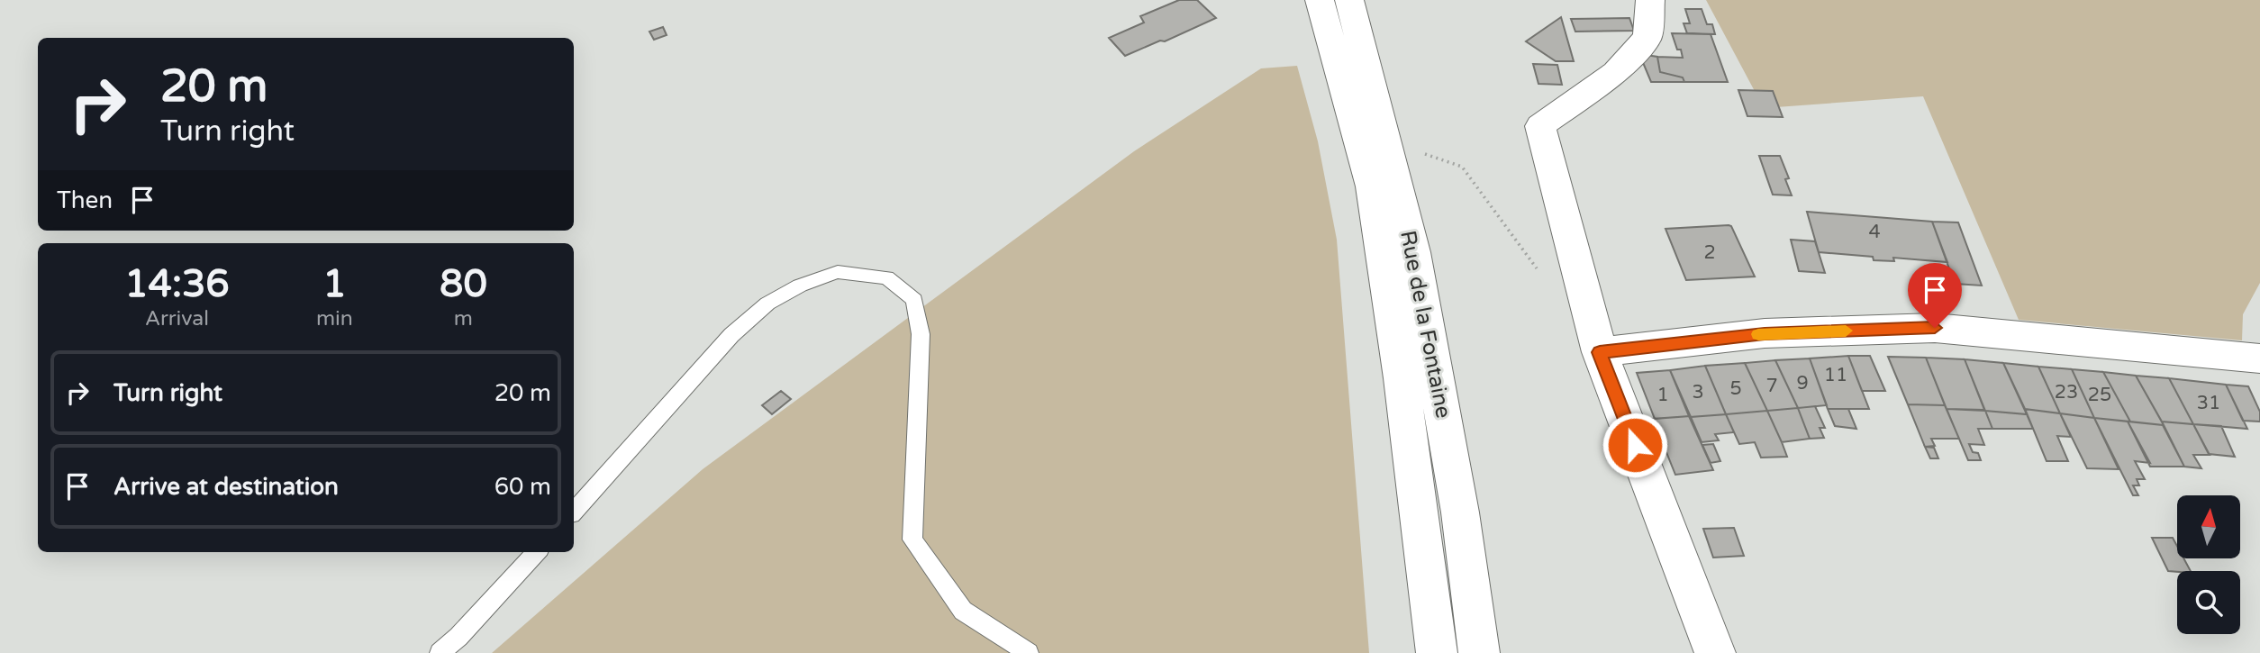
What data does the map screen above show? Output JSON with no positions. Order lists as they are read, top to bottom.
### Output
{
  "streets": {
    "main road": ["Rue de la Fontaine"]
  },
  "house_numbers": [
    "4",
    "2",
    "11",
    "9",
    "7",
    "5",
    "3",
    "23",
    "1",
    "25",
    "31"
  ],
  "north": "top",
  "page": {
    "turn": ["20 m", "Turn right"],
    "then": "Then",
    "eta": [
      "14:36",
      "Arrival",
      "1",
      "min",
      "80",
      "m"
    ],
    "list": [
      {
        "name": "Turn right",
        "value": "20 m"
      },
      {
        "name": "Arrive at destination",
        "value": "60 m"
      }
    ]
  }
}
